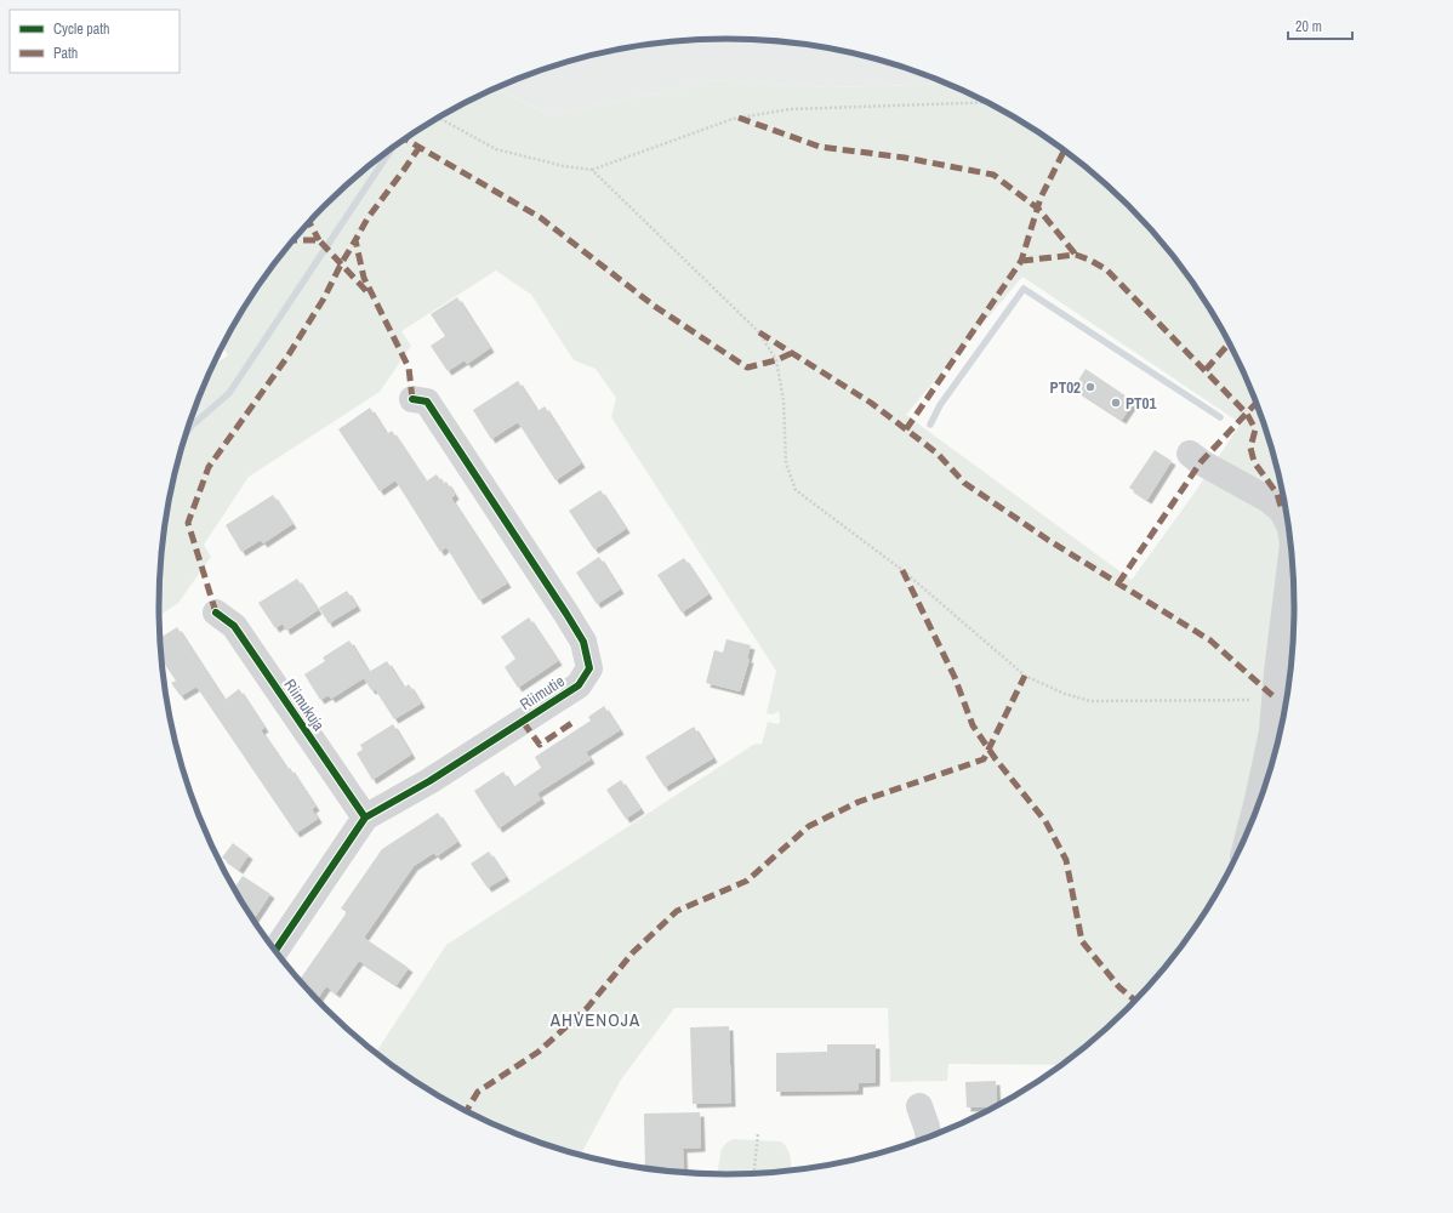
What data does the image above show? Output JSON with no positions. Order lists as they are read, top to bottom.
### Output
{
  "streets": {
    "street": ["Riimutie", "Riimukuja"]
  },
  "crossings": [
    ["Riimutie", "Riimukuja"]
  ],
  "districts": ["AHVENOJA"],
  "places": ["PT02", "PT01"],
  "legend": ["Cycle path", "Path"],
  "scale_bar": "20 m"
}
